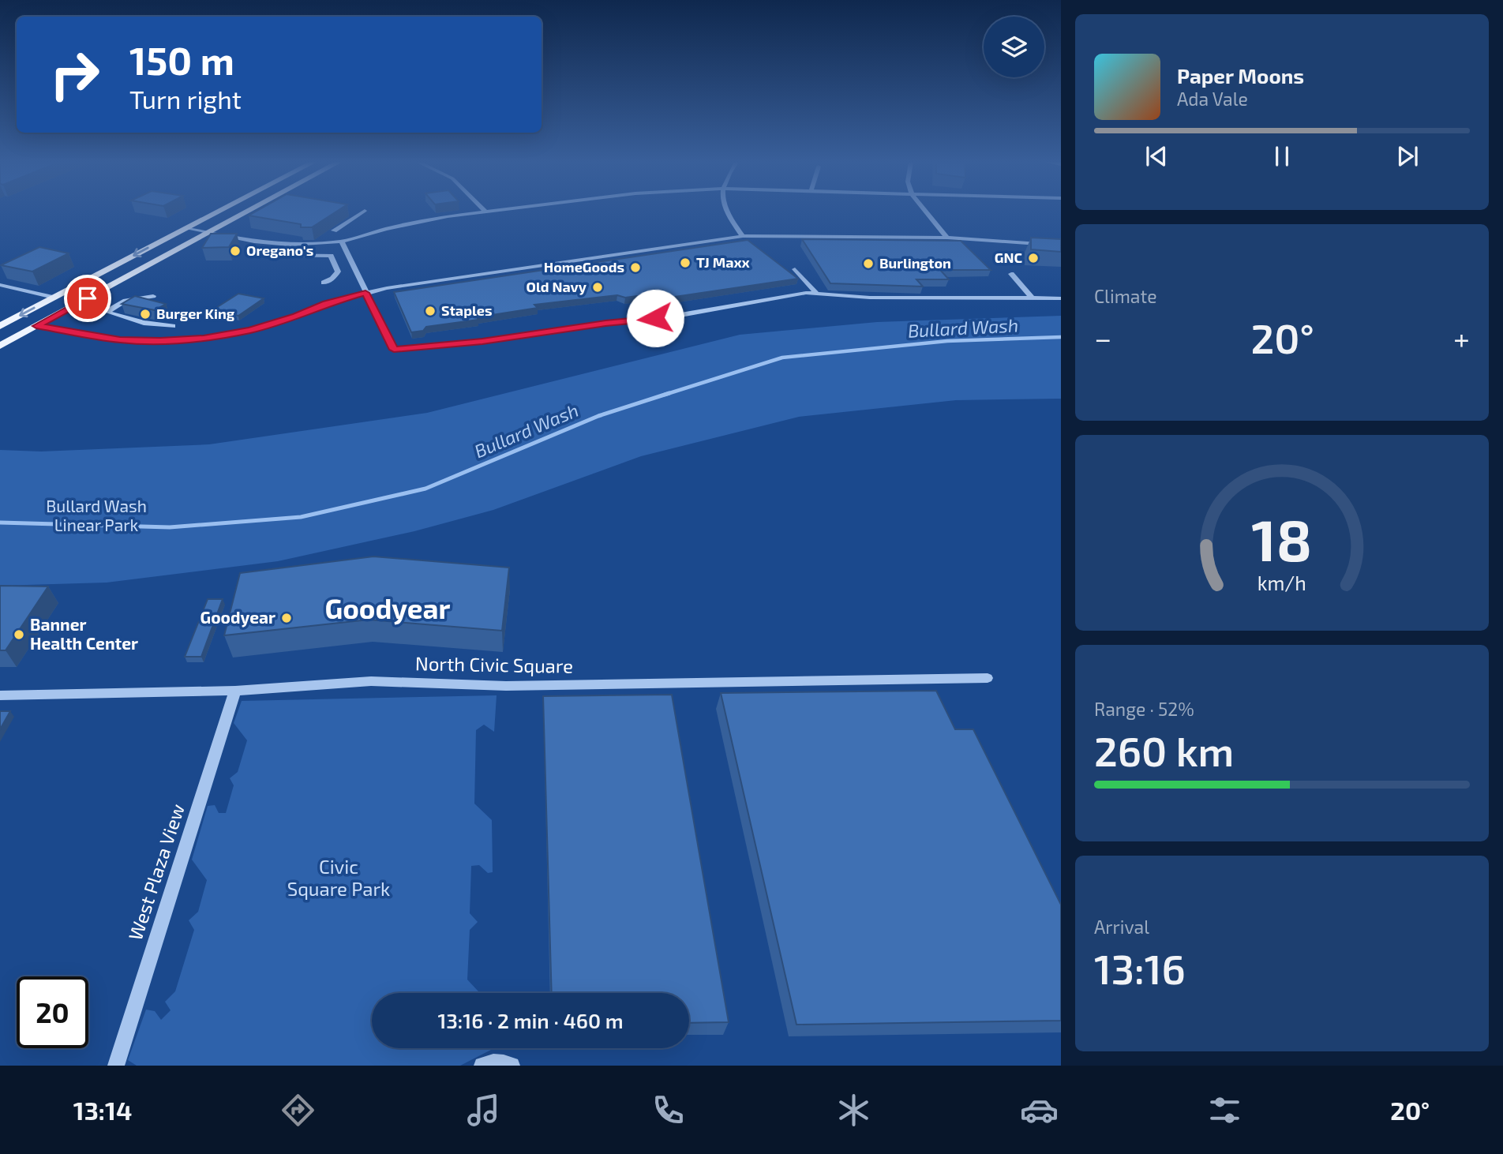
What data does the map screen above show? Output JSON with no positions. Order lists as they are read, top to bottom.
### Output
{
  "streets": {
    "street": ["North Civic Square", "West Plaza View"]
  },
  "crossings": [
    ["North Civic Square", "West Plaza View"]
  ],
  "districts": ["Goodyear"],
  "water": ["Bullard Wash"],
  "parks": ["Bullard Wash Linear Park", "Civic Square Park"],
  "places": [
    "Oregano's",
    "GNC",
    "TJ Maxx",
    "Burlington",
    "HomeGoods",
    "Old Navy",
    "Staples",
    "Burger King",
    "Goodyear",
    "Banner Health Center"
  ],
  "page": {
    "turn": ["150 m", "Turn right"],
    "song": ["Paper Moons", "Ada Vale"],
    "tile": [
      "Climate",
      ["Range · 52%", "260 km"],
      ["Arrival", "13:16"]
    ],
    "heat": ["−", "20°", "+"],
    "limit": "20",
    "trip": "13:16 · 2 min · 460 m",
    "tabs": ["13:14", "20°"],
    "gauge": ["18", "km/h"]
  }
}
